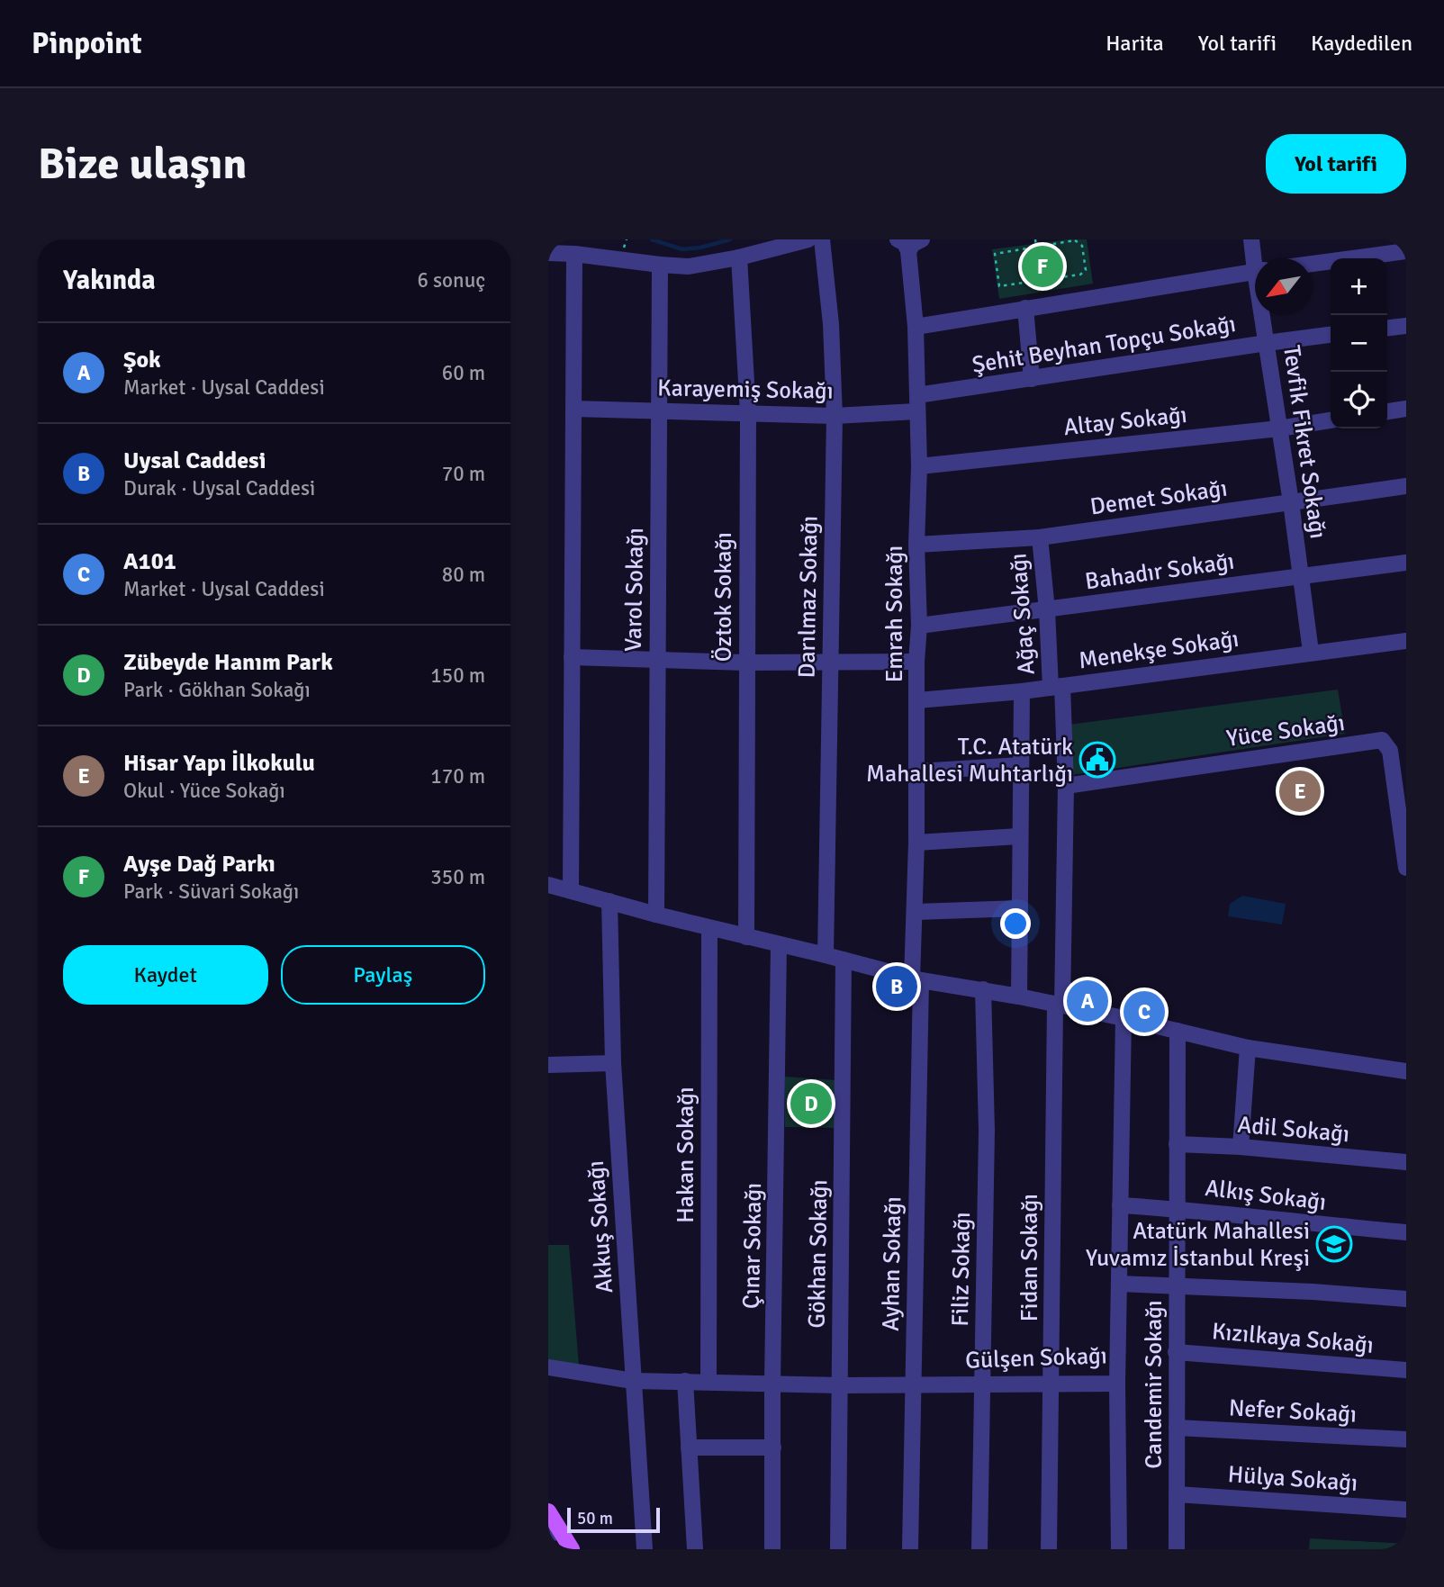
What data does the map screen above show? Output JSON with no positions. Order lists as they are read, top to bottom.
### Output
{
  "streets": {
    "street": [
      "Şehit Beyhan Topçu Sokağı",
      "Karayemiş Sokağı",
      "Altay Sokağı",
      "Tevfik Fikret Sokağı",
      "Demet Sokağı",
      "Bahadır Sokağı",
      "Varol Sokağı",
      "Öztok Sokağı",
      "Darılmaz Sokağı",
      "Emrah Sokağı",
      "Ağaç Sokağı",
      "Menekşe Sokağı",
      "Yüce Sokağı",
      "Adil Sokağı",
      "Hakan Sokağı",
      "Alkış Sokağı",
      "Akkuş Sokağı",
      "Çınar Sokağı",
      "Gökhan Sokağı",
      "Fidan Sokağı",
      "Ayhan Sokağı",
      "Filiz Sokağı",
      "Kızılkaya Sokağı",
      "Gülşen Sokağı",
      "Candemir Sokağı",
      "Nefer Sokağı",
      "Hülya Sokağı"
    ]
  },
  "crossings": [
    ["Şehit Beyhan Topçu Sokağı", "Karayemiş Sokağı"],
    ["Şehit Beyhan Topçu Sokağı", "Tevfik Fikret Sokağı"],
    ["Şehit Beyhan Topçu Sokağı", "Emrah Sokağı"],
    ["Karayemiş Sokağı", "Varol Sokağı"],
    ["Karayemiş Sokağı", "Öztok Sokağı"],
    ["Karayemiş Sokağı", "Darılmaz Sokağı"],
    ["Karayemiş Sokağı", "Emrah Sokağı"],
    ["Altay Sokağı", "Tevfik Fikret Sokağı"],
    ["Altay Sokağı", "Emrah Sokağı"],
    ["Tevfik Fikret Sokağı", "Demet Sokağı"],
    ["Tevfik Fikret Sokağı", "Bahadır Sokağı"],
    ["Tevfik Fikret Sokağı", "Menekşe Sokağı"],
    ["Demet Sokağı", "Emrah Sokağı"],
    ["Demet Sokağı", "Ağaç Sokağı"],
    ["Bahadır Sokağı", "Emrah Sokağı"],
    ["Bahadır Sokağı", "Ağaç Sokağı"],
    ["Emrah Sokağı", "Menekşe Sokağı"],
    ["Emrah Sokağı", "Ayhan Sokağı"],
    ["Ağaç Sokağı", "Menekşe Sokağı"],
    ["Ağaç Sokağı", "Yüce Sokağı"],
    ["Ağaç Sokağı", "Fidan Sokağı"],
    ["Adil Sokağı", "Candemir Sokağı"],
    ["Hakan Sokağı", "Gülşen Sokağı"],
    ["Alkış Sokağı", "Gülşen Sokağı"],
    ["Alkış Sokağı", "Candemir Sokağı"],
    ["Akkuş Sokağı", "Gülşen Sokağı"],
    ["Çınar Sokağı", "Gülşen Sokağı"],
    ["Gökhan Sokağı", "Gülşen Sokağı"],
    ["Fidan Sokağı", "Gülşen Sokağı"],
    ["Ayhan Sokağı", "Gülşen Sokağı"],
    ["Filiz Sokağı", "Gülşen Sokağı"],
    ["Kızılkaya Sokağı", "Candemir Sokağı"],
    ["Candemir Sokağı", "Nefer Sokağı"],
    ["Candemir Sokağı", "Hülya Sokağı"]
  ],
  "places": {
    "public building": ["T.C. Atatürk Mahallesi Muhtarlığı"],
    "school or university": ["Atatürk Mahallesi Yuvamız İstanbul Kreşi"]
  },
  "scale_bar": "50 m",
  "north": "bottom left",
  "page": {
    "header": "Pinpoint",
    "nav": ["Harita", "Yol tarifi", "Kaydedilen"],
    "buttons": [
      "Yol tarifi",
      ["Kaydet", "Paylaş"]
    ],
    "title": "Bize ulaşın",
    "heading": ["Yakında", "6 sonuç"],
    "pins": [
      "F",
      "E",
      "B",
      "A",
      "C",
      "D"
    ],
    "map_buttons": ["+", "−"],
    "list": [
      {
        "mark": "A",
        "name": "Şok",
        "note": "Market · Uysal Caddesi",
        "value": "60 m"
      },
      {
        "mark": "B",
        "name": "Uysal Caddesi",
        "note": "Durak · Uysal Caddesi",
        "value": "70 m"
      },
      {
        "mark": "C",
        "name": "A101",
        "note": "Market · Uysal Caddesi",
        "value": "80 m"
      },
      {
        "mark": "D",
        "name": "Zübeyde Hanım Park",
        "note": "Park · Gökhan Sokağı",
        "value": "150 m"
      },
      {
        "mark": "E",
        "name": "Hisar Yapı İlkokulu",
        "note": "Okul · Yüce Sokağı",
        "value": "170 m"
      },
      {
        "mark": "F",
        "name": "Ayşe Dağ Parkı",
        "note": "Park · Süvari Sokağı",
        "value": "350 m"
      }
    ],
    "scale": "50 m"
  }
}
